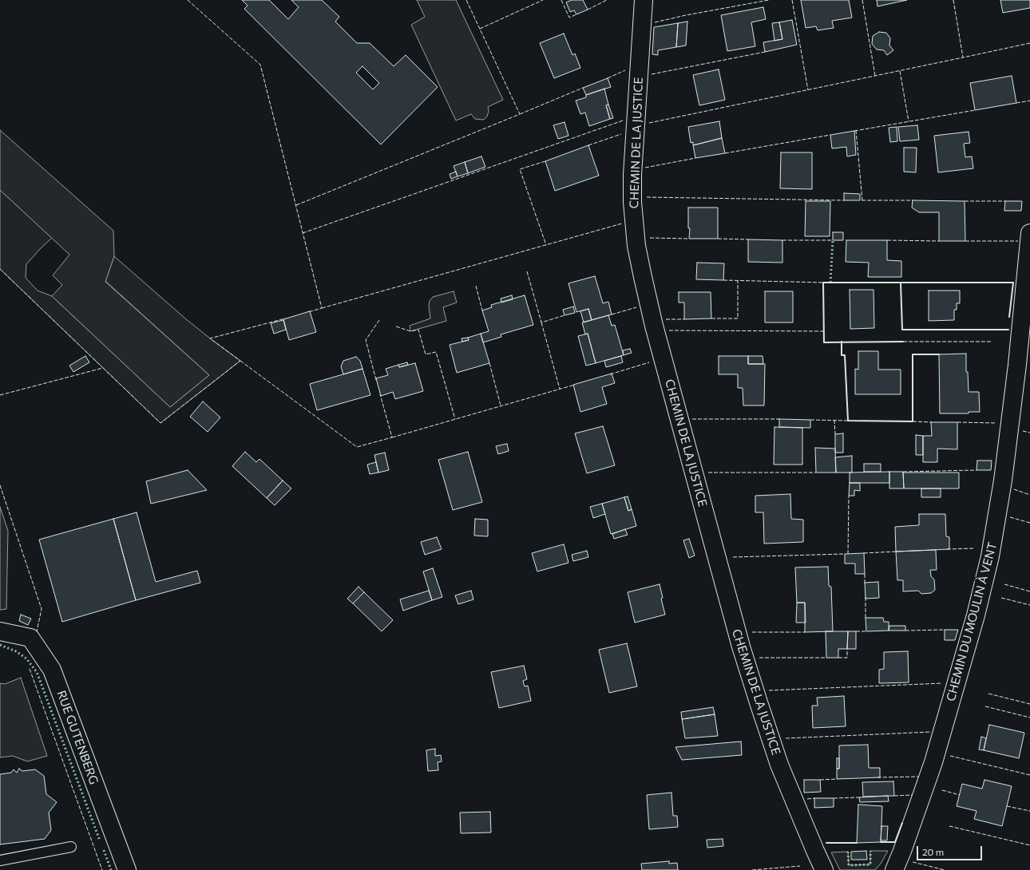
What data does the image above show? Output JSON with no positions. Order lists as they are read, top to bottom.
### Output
{
  "streets": {
    "street": ["CHEMIN DE LA JUSTICE", "CHEMIN DU MOULIN À VENT", "RUE GUTENBERG"]
  },
  "scale_bar": "20 m"
}
